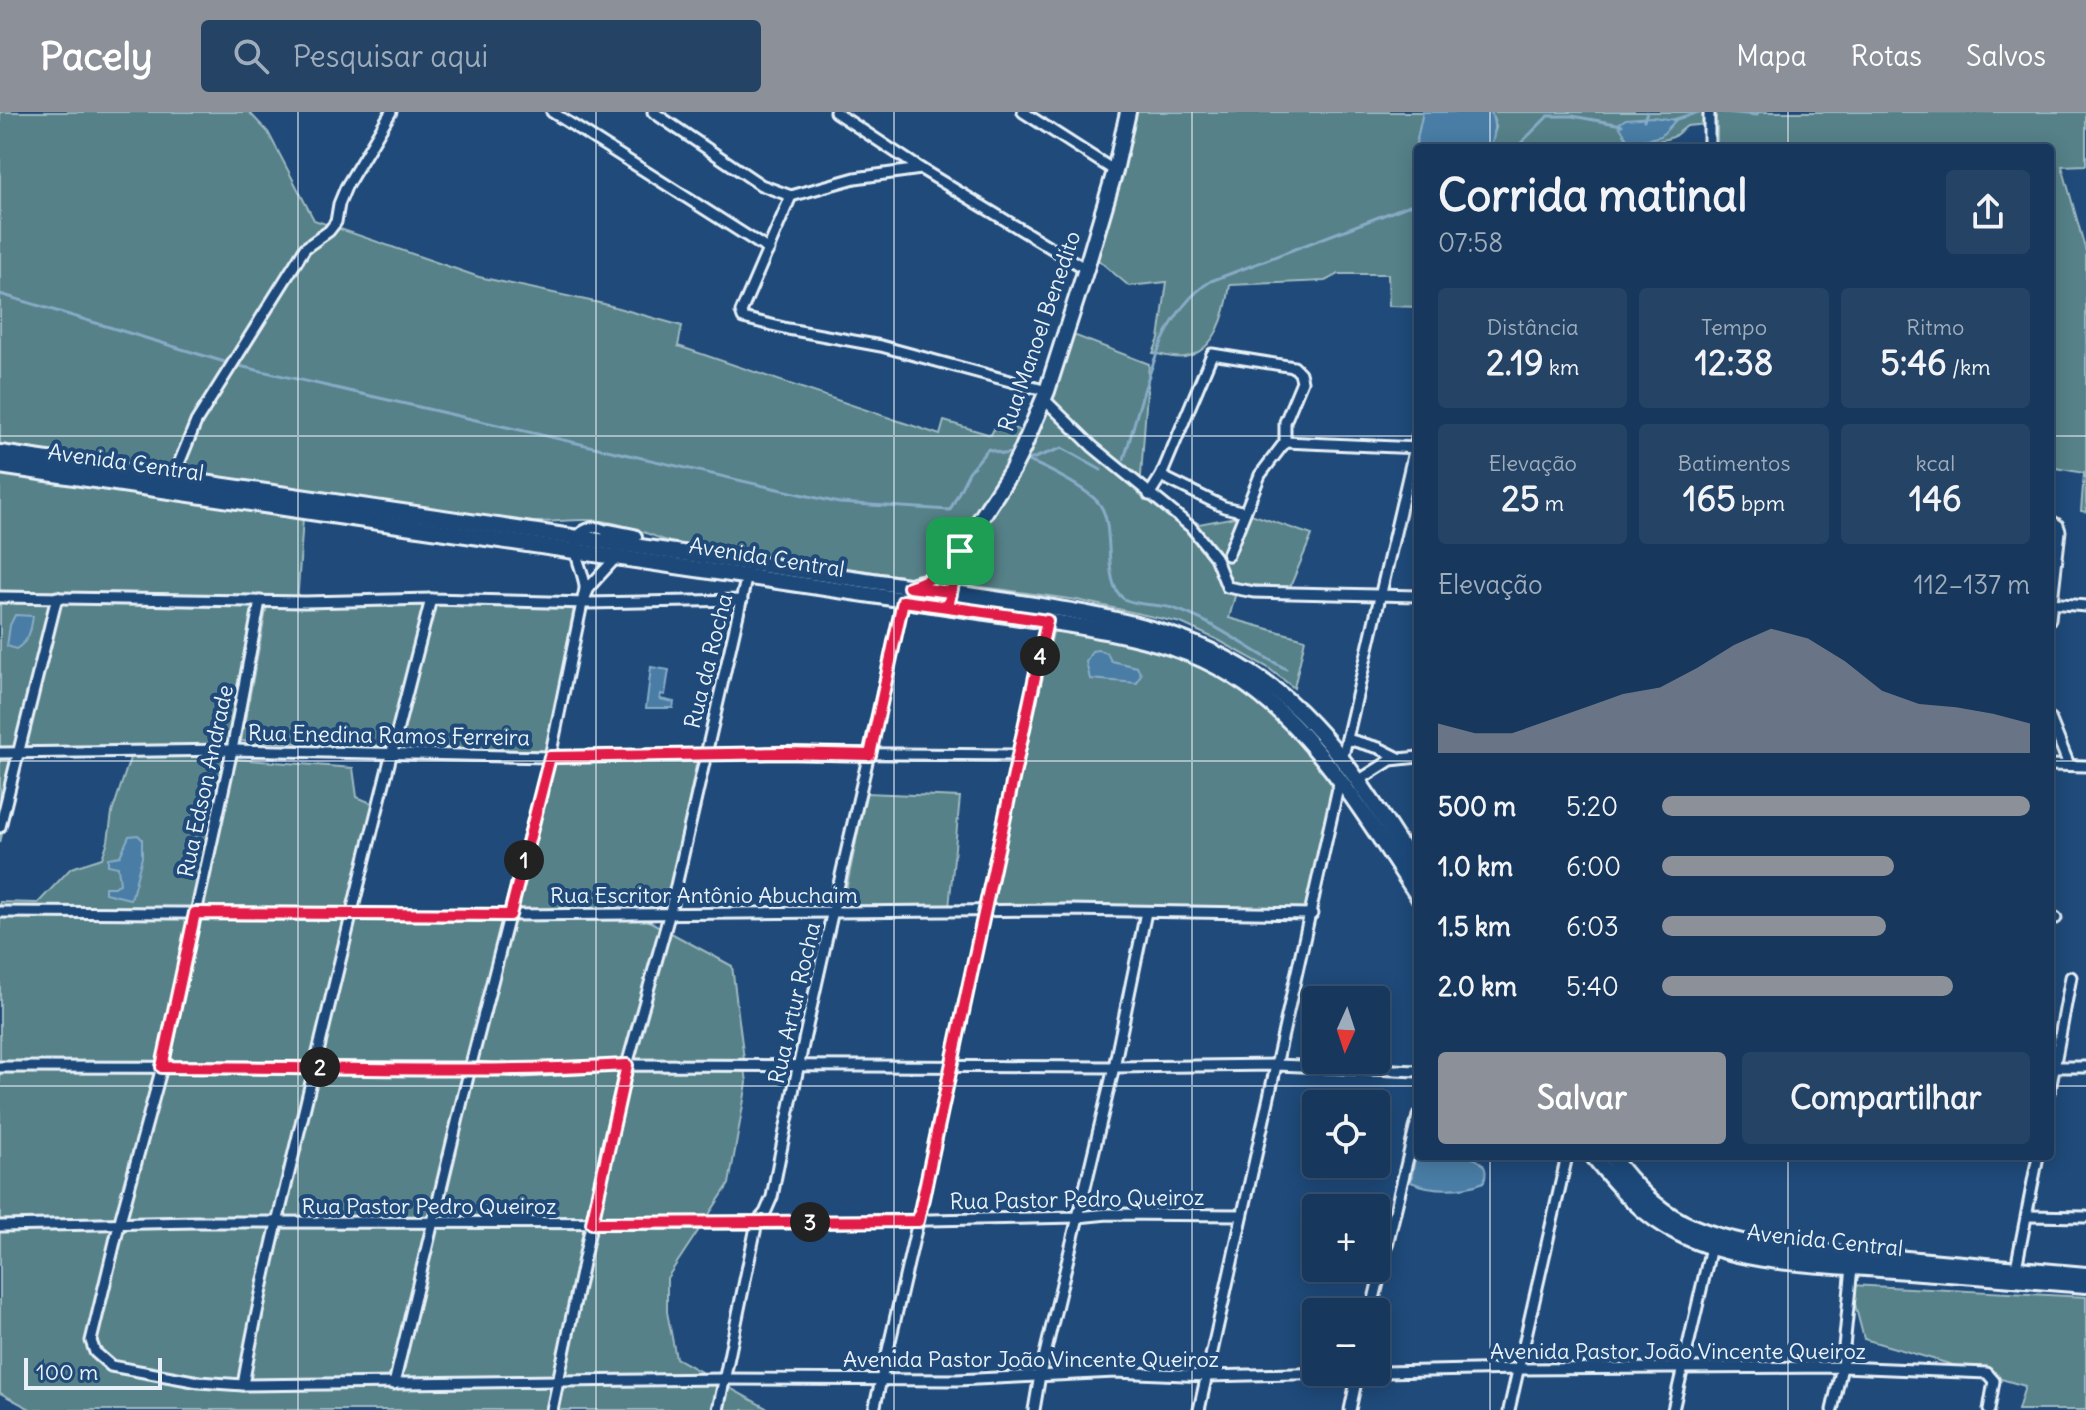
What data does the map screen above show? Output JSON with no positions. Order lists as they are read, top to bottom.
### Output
{
  "streets": {
    "main road": ["Rua Manoel Benedito", "Avenida Central"],
    "street": [
      "Rua da Rocha",
      "Rua Enedina Ramos Ferreira",
      "Rua Edson Andrade",
      "Rua Escritor Antônio Abuchaim",
      "Rua Artur Rocha",
      "Rua Pastor Pedro Queiroz",
      "Avenida Pastor João Vincente Queiroz"
    ]
  },
  "crossings": [
    ["Rua Manoel Benedito", "Avenida Central"],
    ["Rua Manoel Benedito", "Rua Artur Rocha"],
    ["Avenida Central", "Rua da Rocha"],
    ["Avenida Central", "Rua Artur Rocha"],
    ["Rua da Rocha", "Rua Enedina Ramos Ferreira"],
    ["Rua da Rocha", "Rua Escritor Antônio Abuchaim"],
    ["Rua da Rocha", "Rua Pastor Pedro Queiroz"],
    ["Rua da Rocha", "Avenida Pastor João Vincente Queiroz"],
    ["Rua Enedina Ramos Ferreira", "Rua Edson Andrade"],
    ["Rua Enedina Ramos Ferreira", "Rua Artur Rocha"],
    ["Rua Edson Andrade", "Rua Escritor Antônio Abuchaim"],
    ["Rua Edson Andrade", "Rua Pastor Pedro Queiroz"],
    ["Rua Edson Andrade", "Avenida Pastor João Vincente Queiroz"],
    ["Rua Escritor Antônio Abuchaim", "Rua Artur Rocha"],
    ["Rua Artur Rocha", "Rua Pastor Pedro Queiroz"],
    ["Rua Artur Rocha", "Avenida Pastor João Vincente Queiroz"]
  ],
  "scale_bar": "100 m",
  "north": "bottom",
  "page": {
    "header": "Pacely",
    "search": "Pesquisar aqui",
    "nav": ["Mapa", "Rotas", "Salvos"],
    "heading": ["Corrida matinal", "07:58"],
    "stats": [
      ["Distância", "2.19 km"],
      ["Tempo", "12:38"],
      ["Ritmo", "5:46 /km"],
      ["Elevação", "25 m"],
      ["Batimentos", "165 bpm"],
      ["kcal", "146"]
    ],
    "chart": ["Elevação", "112–137 m"],
    "pins": [
      "4",
      "1",
      "2",
      "3"
    ],
    "list": [
      {
        "name": "500 m",
        "note": "5:20"
      },
      {
        "name": "1.0 km",
        "note": "6:00"
      },
      {
        "name": "1.5 km",
        "note": "6:03"
      },
      {
        "name": "2.0 km",
        "note": "5:40"
      }
    ],
    "map_buttons": ["+", "−"],
    "buttons": ["Salvar", "Compartilhar"],
    "scale": "100 m"
  }
}
